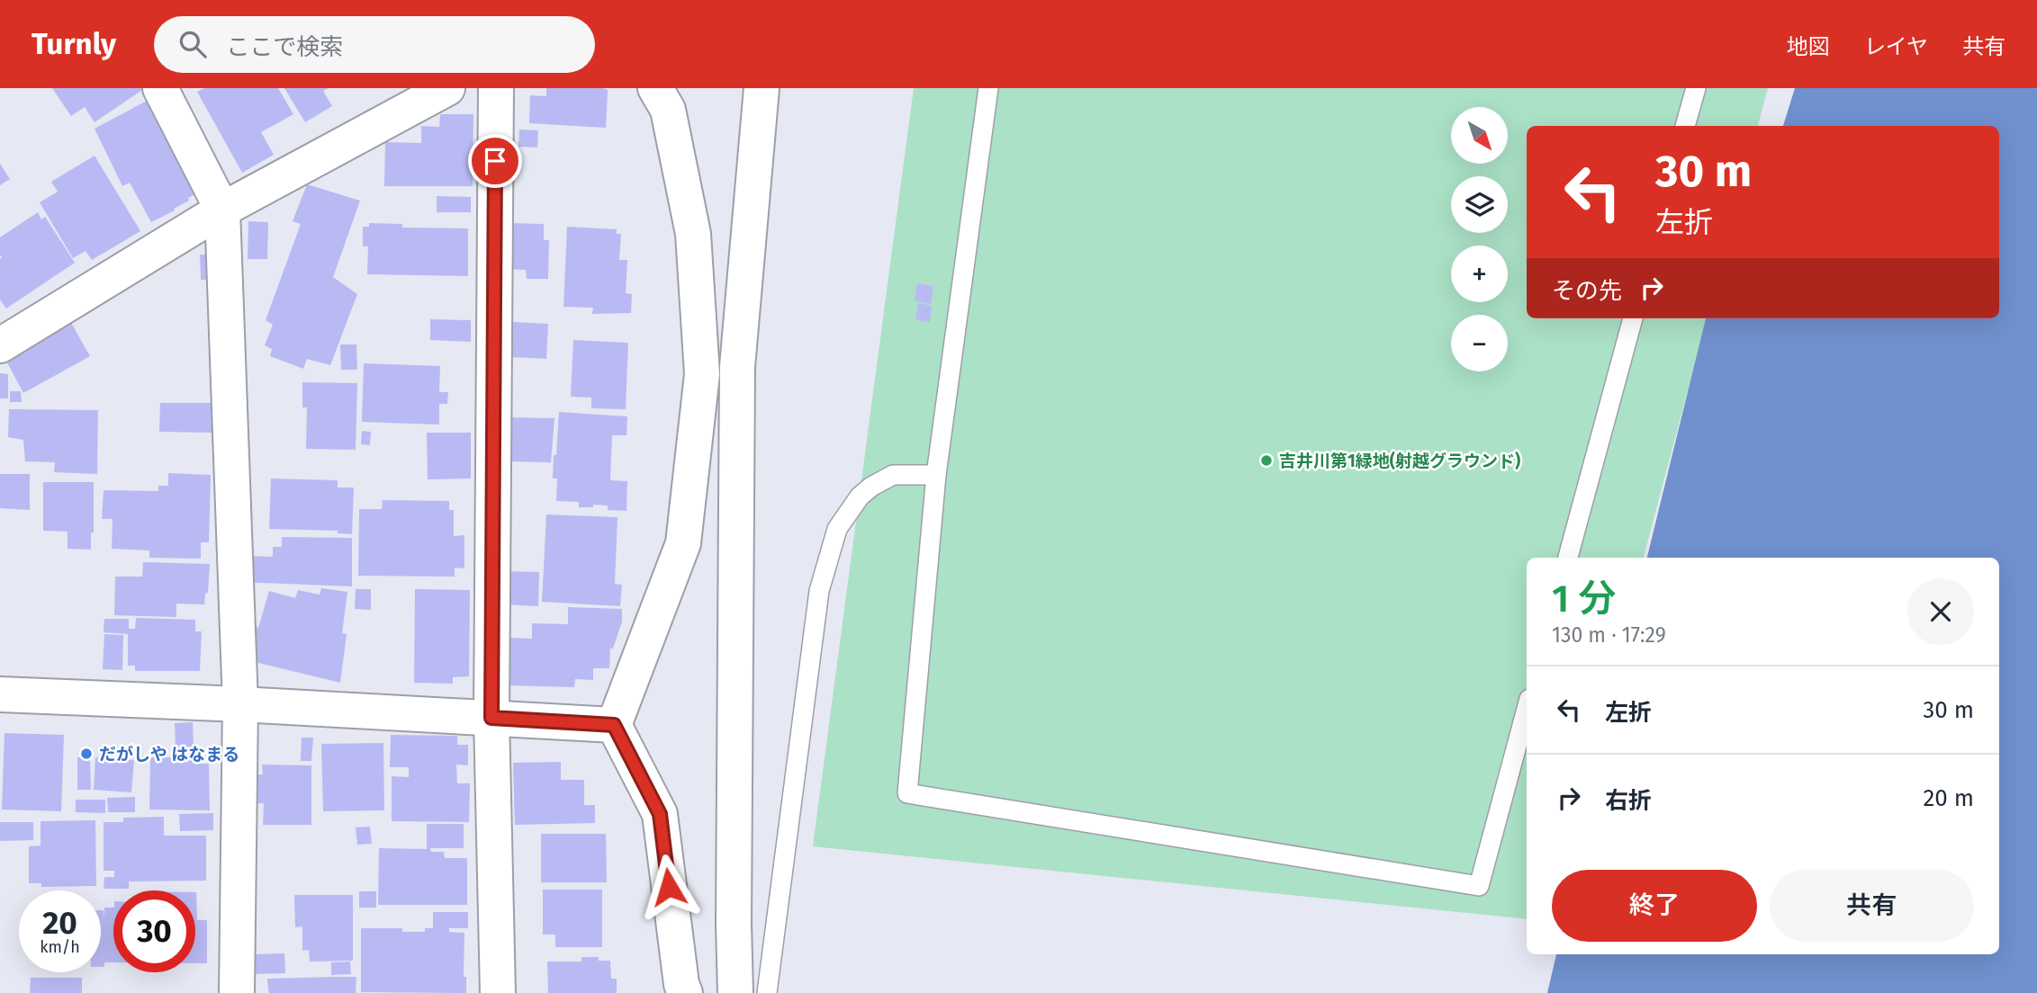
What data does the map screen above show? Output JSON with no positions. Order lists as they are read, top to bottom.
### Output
{
  "places": ["吉井川第1緑地(射越グラウンド)", "だがしや はなまる"],
  "north": "bottom right",
  "page": {
    "header": "Turnly",
    "search": "ここで検索",
    "nav": ["地図", "レイヤ", "共有"],
    "map_buttons": ["+", "−"],
    "turn": ["30 m", "左折"],
    "then": "その先",
    "heading": ["1 分", "130 m · 17:29"],
    "list": [
      {
        "name": "左折",
        "value": "30 m"
      },
      {
        "name": "右折",
        "value": "20 m"
      }
    ],
    "buttons": ["終了", "共有"],
    "speed": "20 km/h",
    "limit": "30"
  }
}
